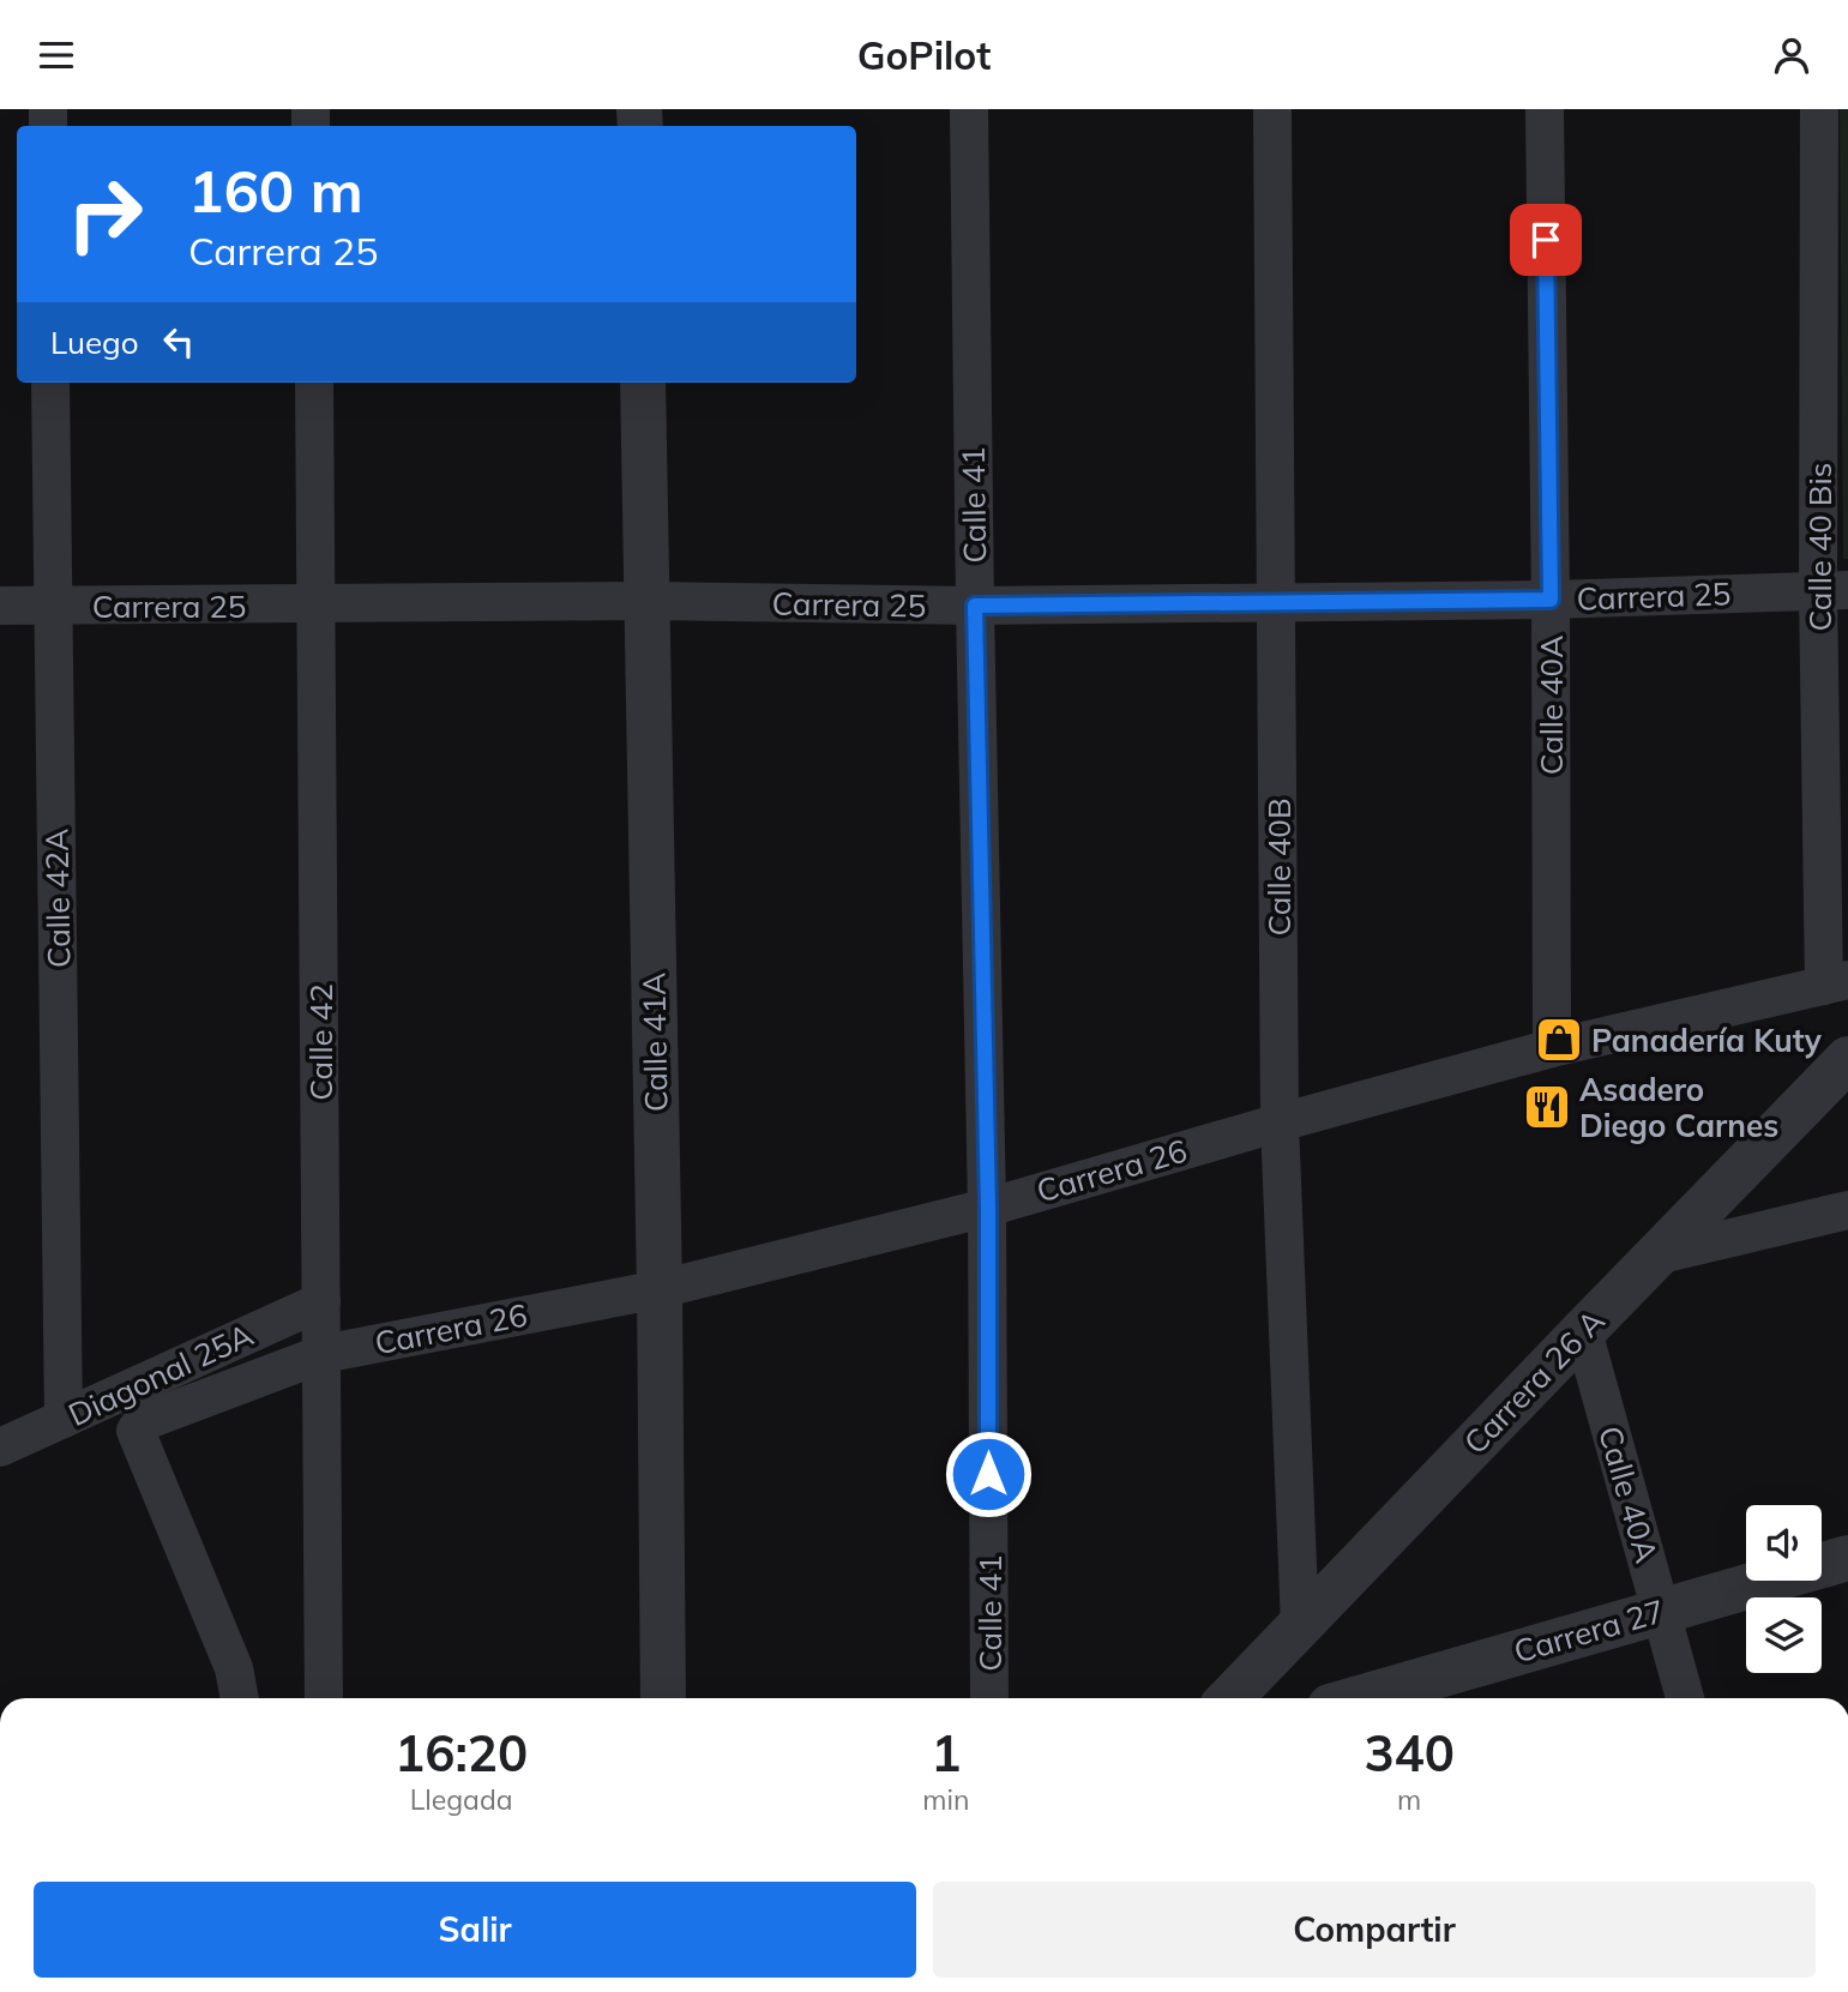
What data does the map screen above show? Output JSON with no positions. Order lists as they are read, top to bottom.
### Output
{
  "streets": {
    "street": [
      "Calle 41",
      "Calle 40 Bis",
      "Carrera 25",
      "Calle 40A",
      "Calle 40B",
      "Calle 42A",
      "Calle 42",
      "Calle 41A",
      "Carrera 26",
      "Diagonal 25A",
      "Carrera 26 A",
      "Carrera 27"
    ]
  },
  "crossings": [
    ["Calle 41", "Carrera 25"],
    ["Calle 41", "Carrera 26"],
    ["Calle 40 Bis", "Carrera 25"],
    ["Calle 40 Bis", "Carrera 26"],
    ["Carrera 25", "Calle 40A"],
    ["Carrera 25", "Calle 40B"],
    ["Carrera 25", "Calle 42A"],
    ["Carrera 25", "Calle 42"],
    ["Carrera 25", "Calle 41A"],
    ["Calle 40A", "Carrera 26"],
    ["Calle 40A", "Carrera 26 A"],
    ["Calle 40A", "Carrera 27"],
    ["Calle 40B", "Carrera 26"],
    ["Calle 40B", "Carrera 26 A"],
    ["Calle 42A", "Diagonal 25A"],
    ["Calle 42", "Carrera 26"],
    ["Calle 42", "Diagonal 25A"],
    ["Calle 41A", "Carrera 26"]
  ],
  "places": {
    "shop": ["Panadería Kuty"],
    "restaurant": ["Asadero Diego Carnes"]
  },
  "page": {
    "header": "GoPilot",
    "turn": ["160 m", "Carrera 25"],
    "then": "Luego",
    "eta": [
      "16:20",
      "Llegada",
      "1",
      "min",
      "340",
      "m"
    ],
    "buttons": ["Salir", "Compartir"]
  }
}
